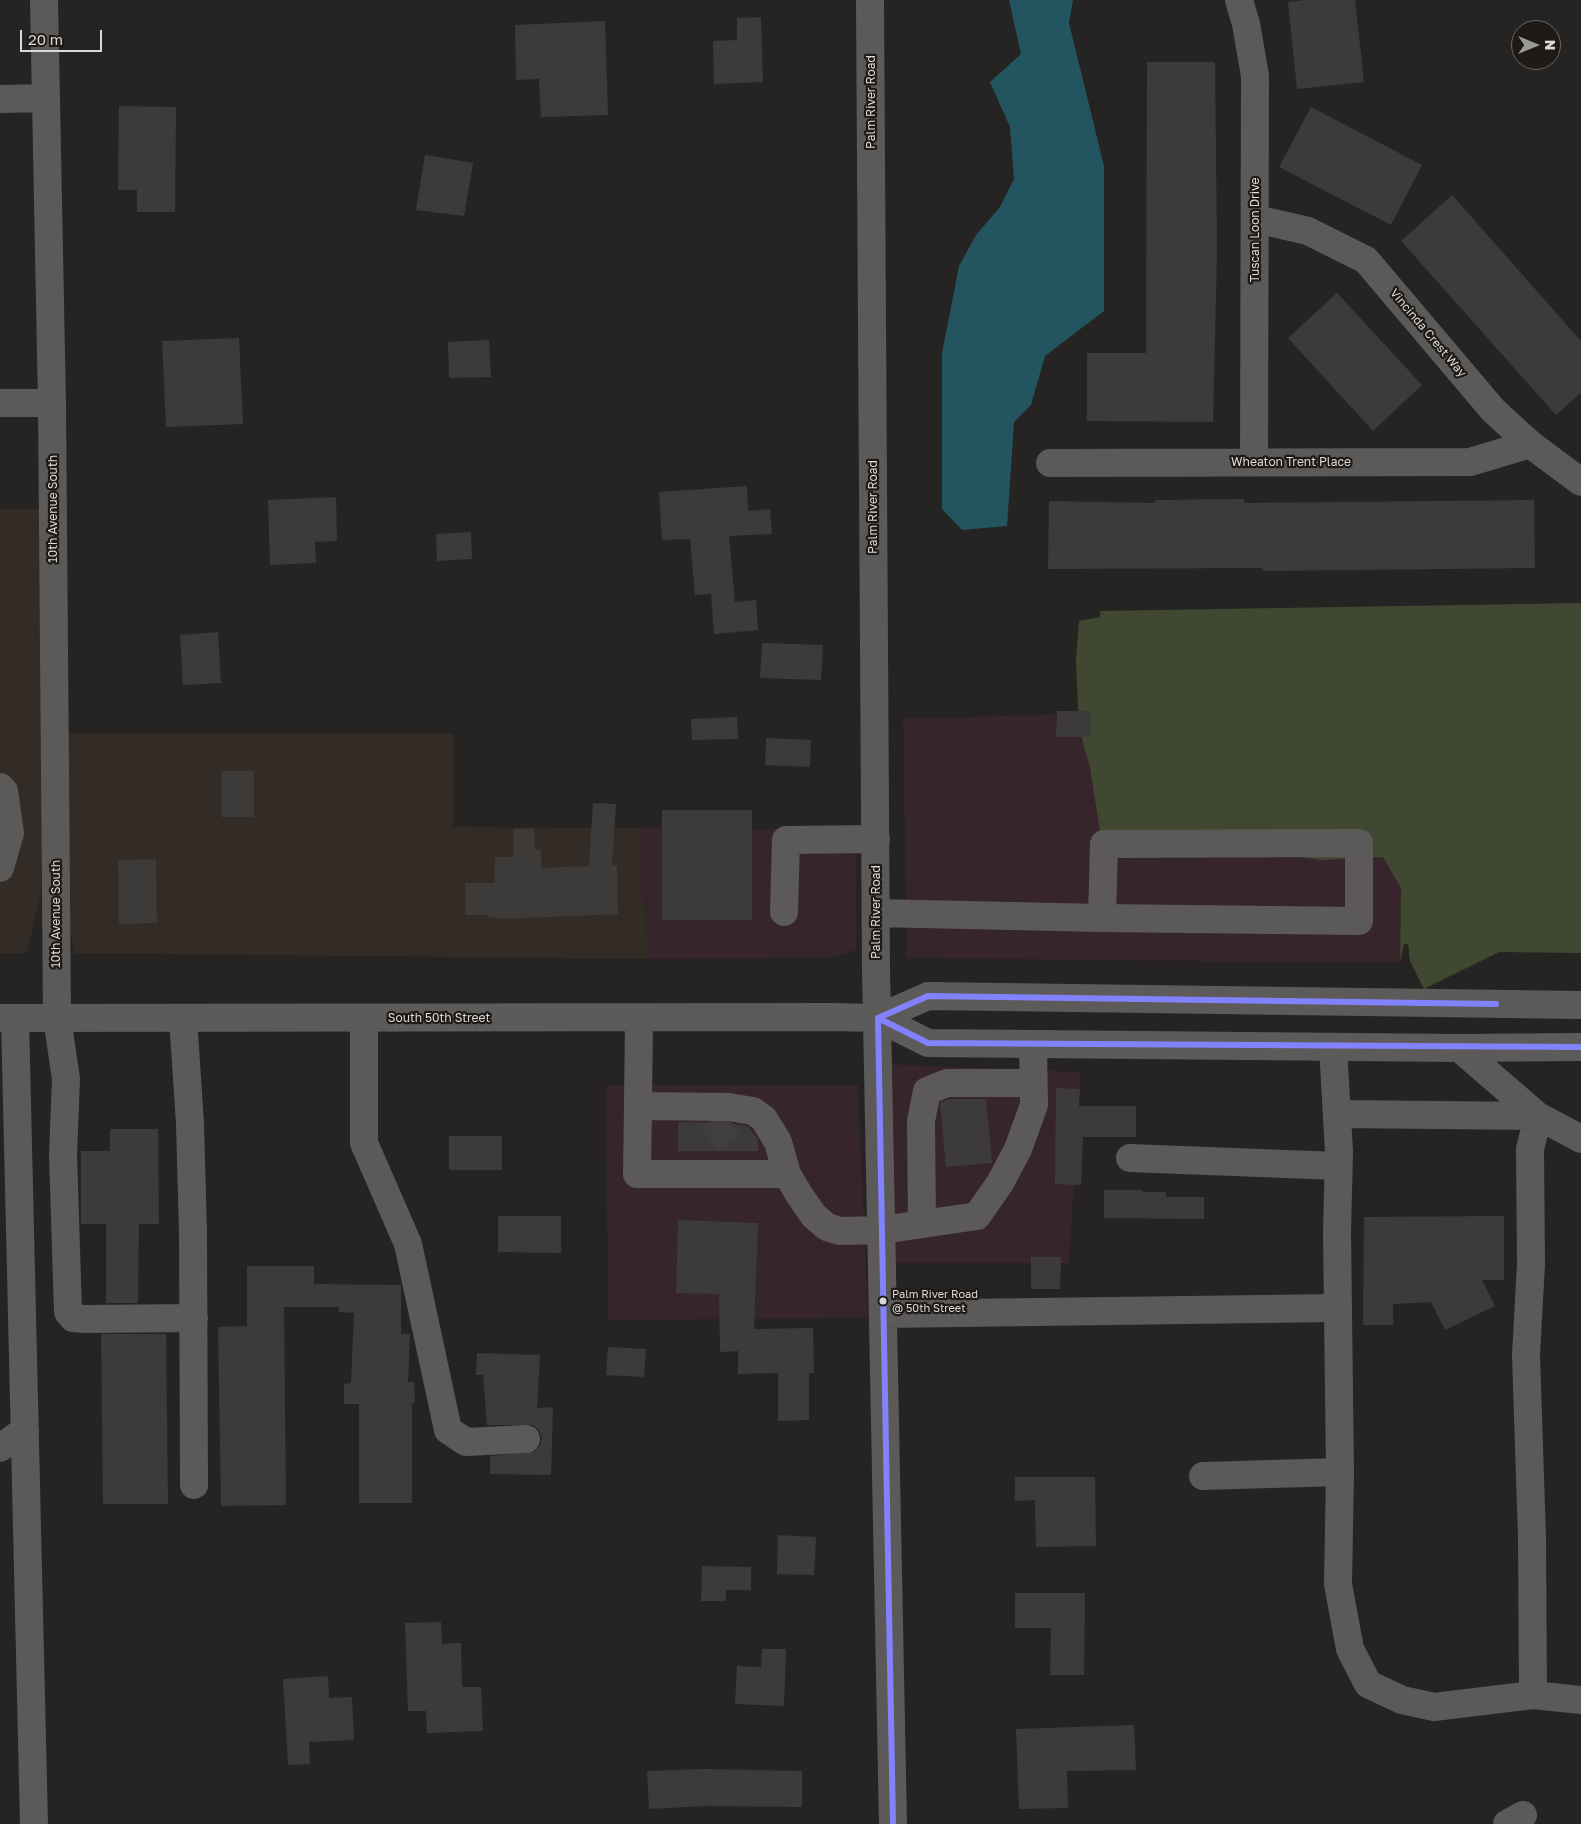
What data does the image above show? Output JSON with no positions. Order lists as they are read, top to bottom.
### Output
{
  "streets": {
    "main road": ["South 50th Street"],
    "street": [
      "Palm River Road",
      "Tuscan Loon Drive",
      "Vincinda Crest Way",
      "Wheaton Trent Place",
      "10th Avenue South"
    ]
  },
  "crossings": [
    ["Palm River Road", "South 50th Street"],
    ["Tuscan Loon Drive", "Vincinda Crest Way"],
    ["Tuscan Loon Drive", "Wheaton Trent Place"],
    ["Vincinda Crest Way", "Wheaton Trent Place"],
    ["10th Avenue South", "South 50th Street"]
  ],
  "places": ["Palm River Road @ 50th Street"],
  "scale_bar": "20 m",
  "north": "right"
}
